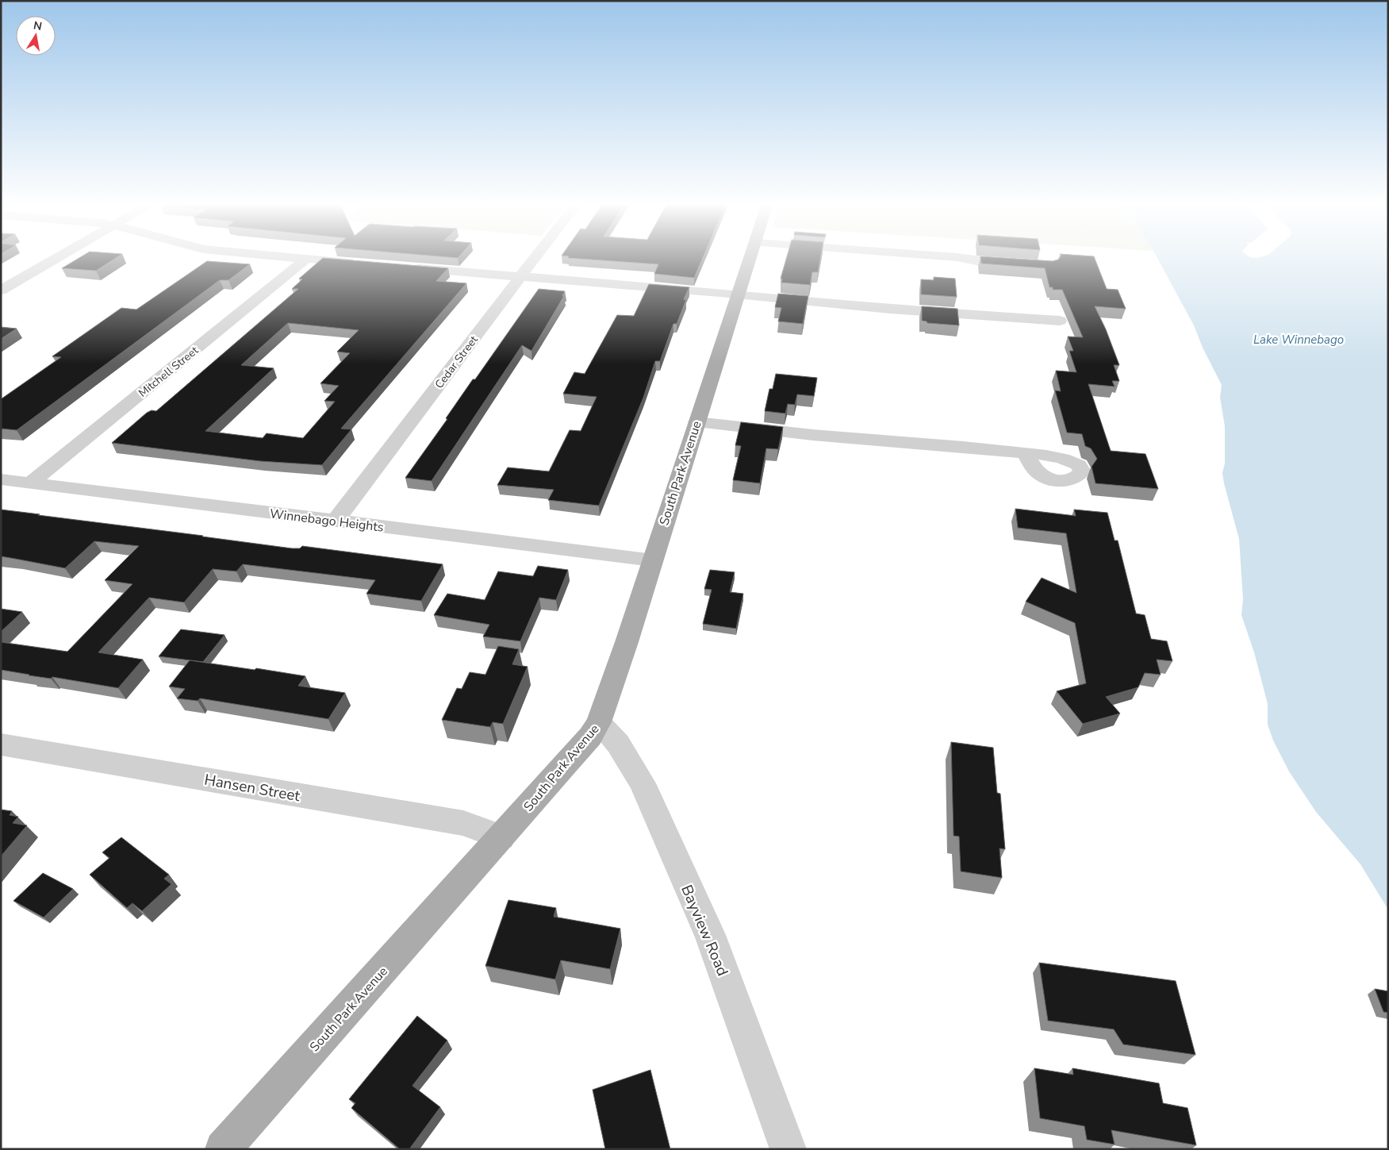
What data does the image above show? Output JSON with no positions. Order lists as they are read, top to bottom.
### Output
{
  "streets": {
    "main road": ["South Park Avenue"],
    "street": [
      "Cedar Street",
      "Mitchell Street",
      "Winnebago Heights",
      "Hansen Street",
      "Bayview Road"
    ]
  },
  "crossings": [
    ["Cedar Street", "Winnebago Heights"],
    ["Mitchell Street", "Winnebago Heights"],
    ["South Park Avenue", "Winnebago Heights"],
    ["South Park Avenue", "Hansen Street"],
    ["South Park Avenue", "Bayview Road"]
  ],
  "water": ["Lake Winnebago"],
  "north": "top"
}
